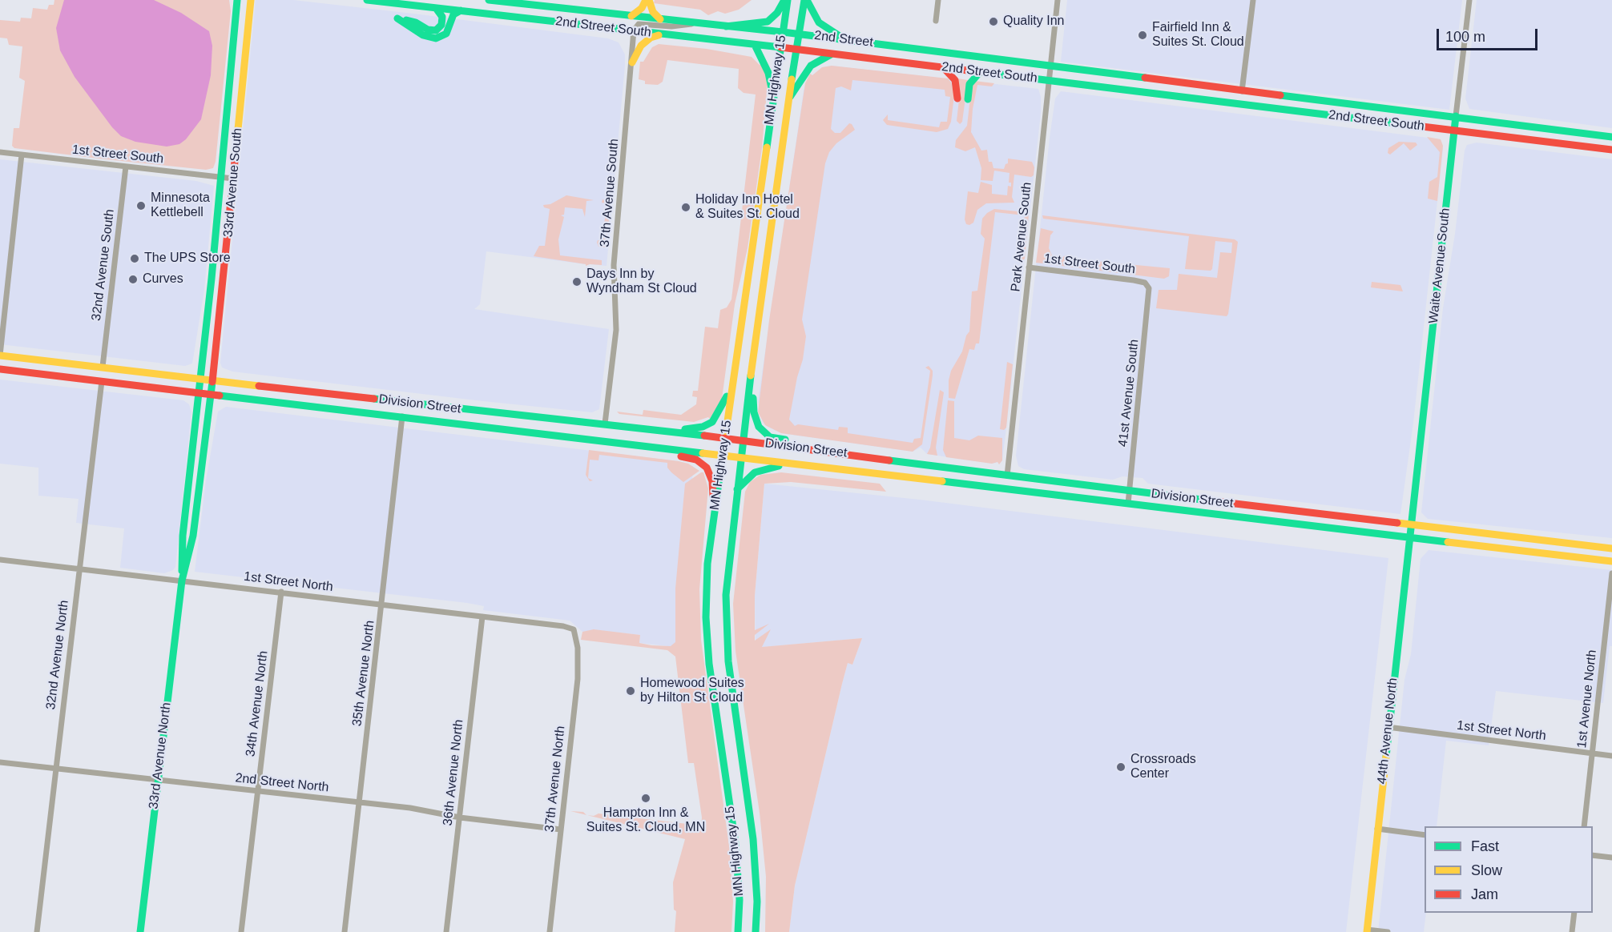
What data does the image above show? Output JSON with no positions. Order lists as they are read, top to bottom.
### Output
{
  "streets": {
    "main road": [
      "2nd Street South",
      "2nd Street",
      "MN Highway 15",
      "33rd Avenue South",
      "Waite Avenue South",
      "Division Street",
      "44th Avenue North",
      "33rd Avenue North"
    ],
    "street": [
      "1st Street South",
      "37th Avenue South",
      "Park Avenue South",
      "32nd Avenue South",
      "41st Avenue South",
      "1st Street North",
      "32nd Avenue North",
      "35th Avenue North",
      "1st Avenue North",
      "34th Avenue North",
      "36th Avenue North",
      "37th Avenue North",
      "2nd Street North"
    ]
  },
  "crossings": [
    ["2nd Street South", "2nd Street"],
    ["2nd Street South", "MN Highway 15"],
    ["2nd Street South", "37th Avenue South"],
    ["2nd Street South", "Park Avenue South"],
    ["2nd Street South", "Waite Avenue South"],
    ["2nd Street", "MN Highway 15"],
    ["MN Highway 15", "Division Street"],
    ["1st Street South", "33rd Avenue South"],
    ["1st Street South", "Park Avenue South"],
    ["1st Street South", "32nd Avenue South"],
    ["1st Street South", "41st Avenue South"],
    ["33rd Avenue South", "Division Street"],
    ["33rd Avenue South", "33rd Avenue North"],
    ["37th Avenue South", "Division Street"],
    ["Park Avenue South", "Division Street"],
    ["32nd Avenue South", "Division Street"],
    ["Waite Avenue South", "Division Street"],
    ["Waite Avenue South", "44th Avenue North"],
    ["41st Avenue South", "Division Street"],
    ["Division Street", "32nd Avenue North"],
    ["Division Street", "35th Avenue North"],
    ["Division Street", "44th Avenue North"],
    ["Division Street", "33rd Avenue North"],
    ["1st Street North", "32nd Avenue North"],
    ["1st Street North", "35th Avenue North"],
    ["1st Street North", "1st Avenue North"],
    ["1st Street North", "34th Avenue North"],
    ["1st Street North", "44th Avenue North"],
    ["1st Street North", "33rd Avenue North"],
    ["1st Street North", "36th Avenue North"],
    ["1st Street North", "37th Avenue North"],
    ["32nd Avenue North", "2nd Street North"],
    ["35th Avenue North", "2nd Street North"],
    ["34th Avenue North", "2nd Street North"],
    ["33rd Avenue North", "2nd Street North"],
    ["36th Avenue North", "2nd Street North"],
    ["37th Avenue North", "2nd Street North"]
  ],
  "places": [
    "Quality Inn",
    "Fairfield Inn & Suites St. Cloud",
    "Minnesota Kettlebell",
    "Holiday Inn Hotel & Suites St. Cloud",
    "The UPS Store",
    "Curves",
    "Days Inn by Wyndham St Cloud",
    "Homewood Suites by Hilton St Cloud",
    "Crossroads Center",
    "Hampton Inn & Suites St. Cloud, MN"
  ],
  "legend": ["Fast", "Slow", "Jam"],
  "scale_bar": "100 m"
}
